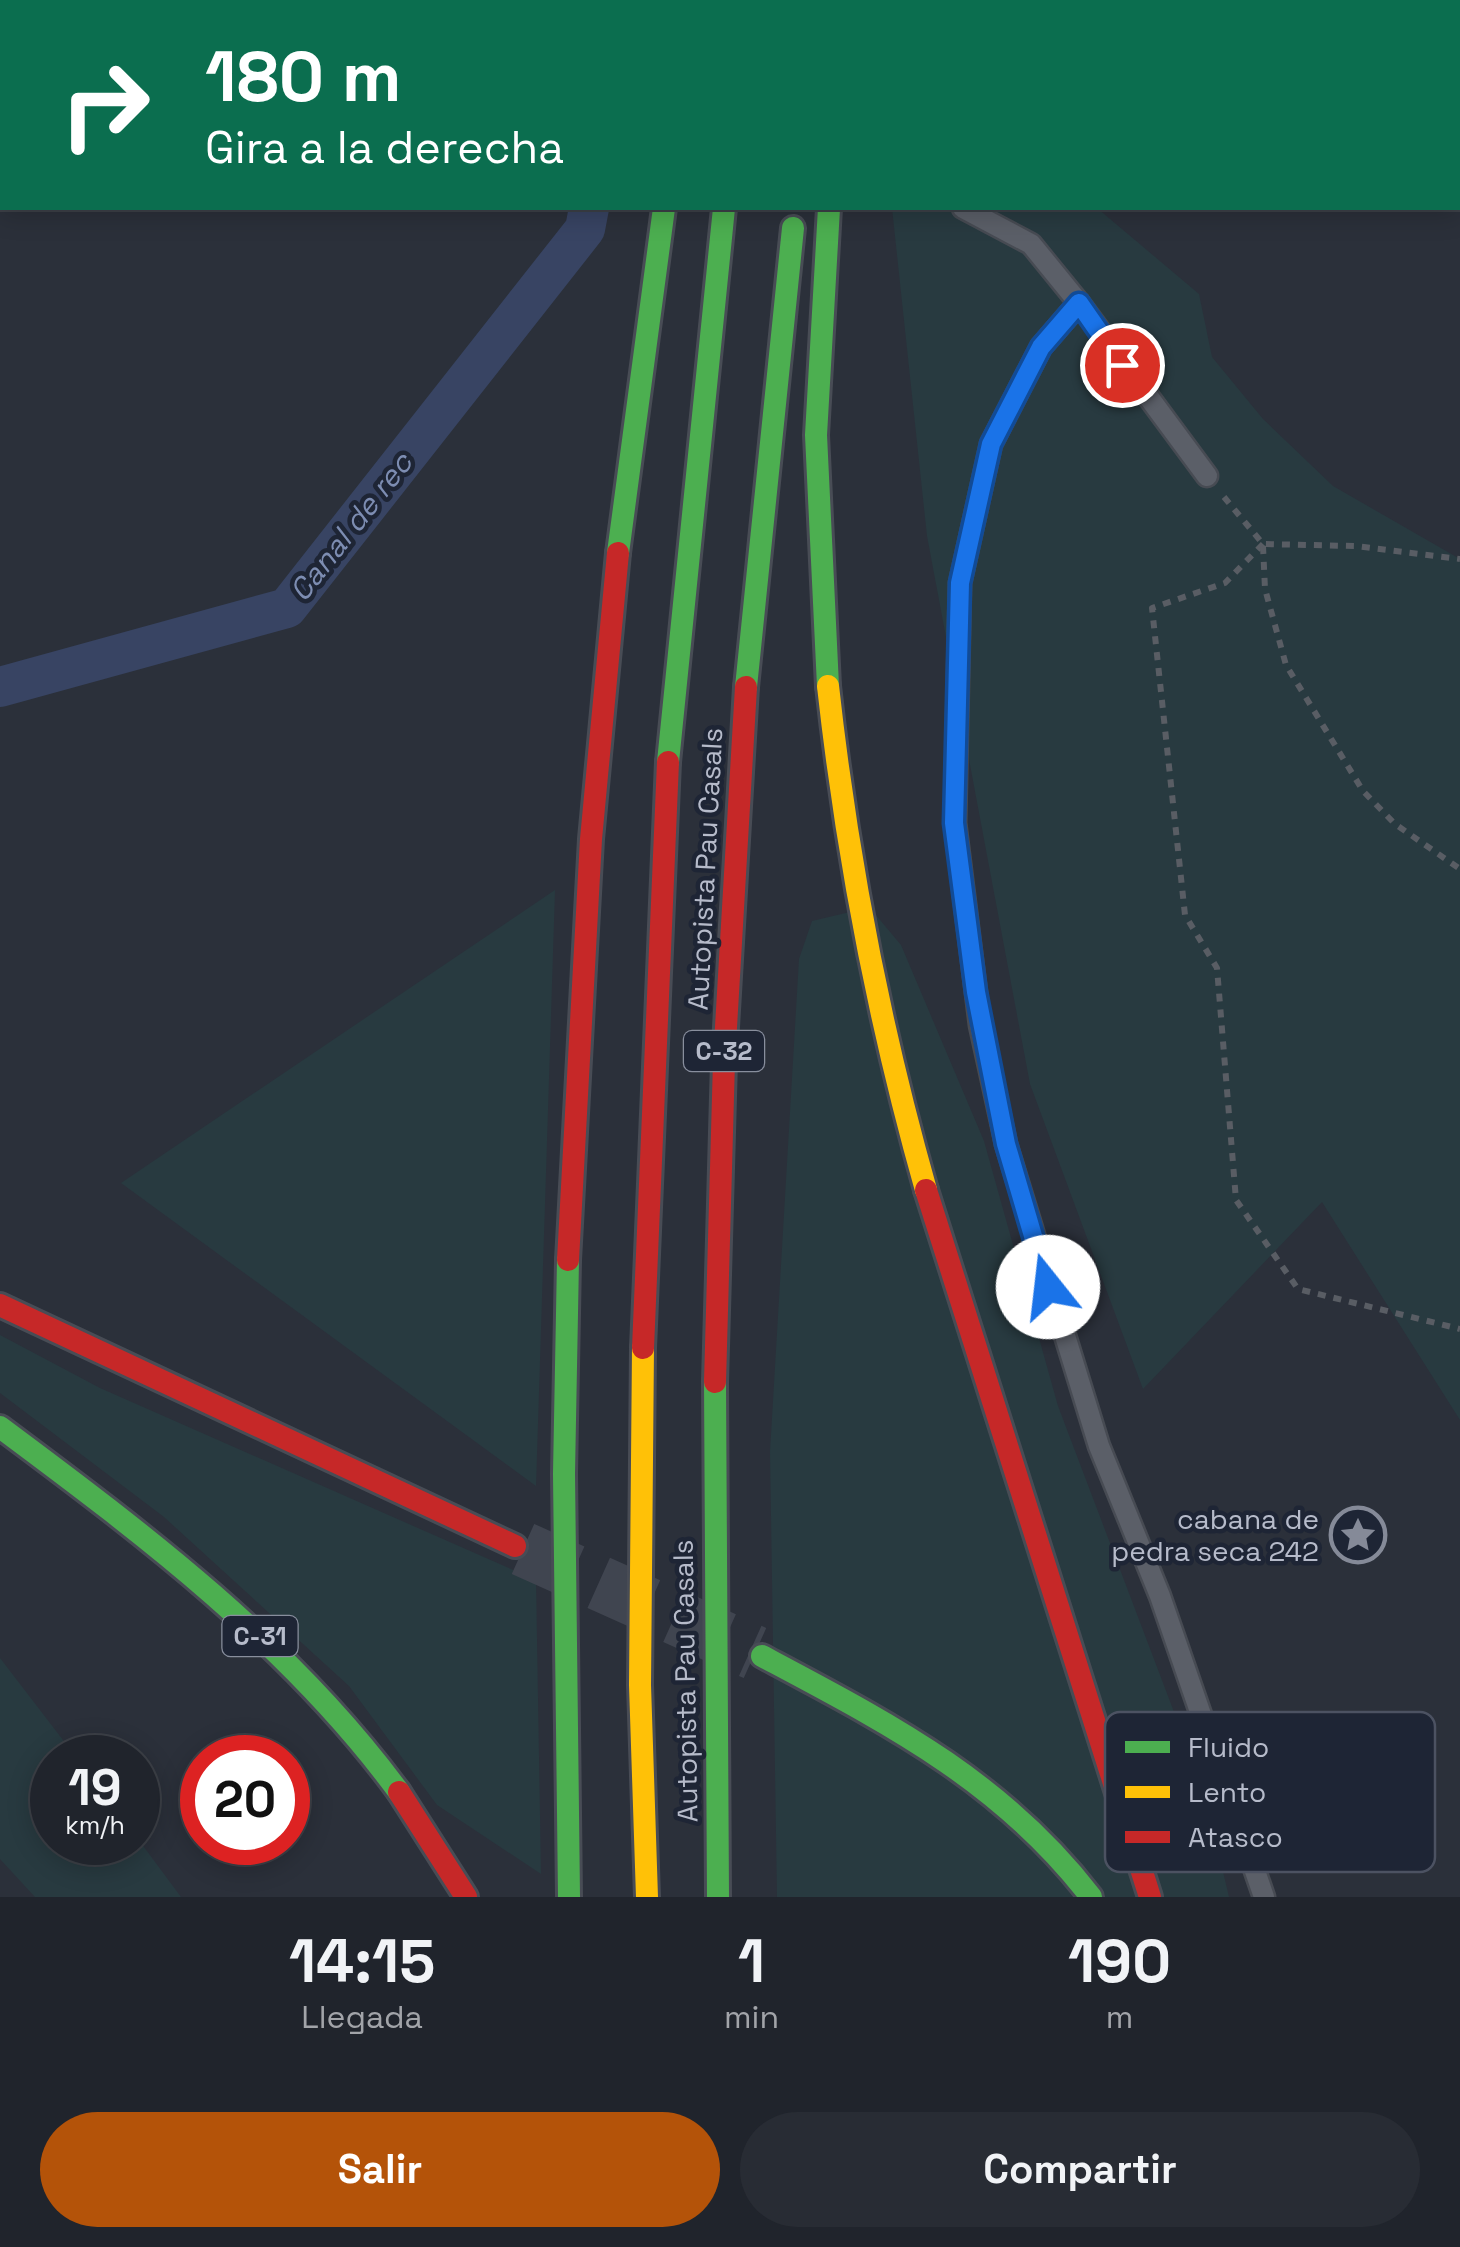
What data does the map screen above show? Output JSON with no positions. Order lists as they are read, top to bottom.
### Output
{
  "streets": {
    "highway": ["Autopista Pau Casals", "C-32", "C-31"]
  },
  "water": ["Canal de rec"],
  "places": {
    "place": ["cabana de pedra seca 242"]
  },
  "legend": ["Fluido", "Lento", "Atasco"],
  "page": {
    "turn": ["180 m", "Gira a la derecha"],
    "speed": "19 km/h",
    "limit": "20",
    "eta": [
      "14:15",
      "Llegada",
      "1",
      "min",
      "190",
      "m"
    ],
    "buttons": ["Salir", "Compartir"]
  }
}
